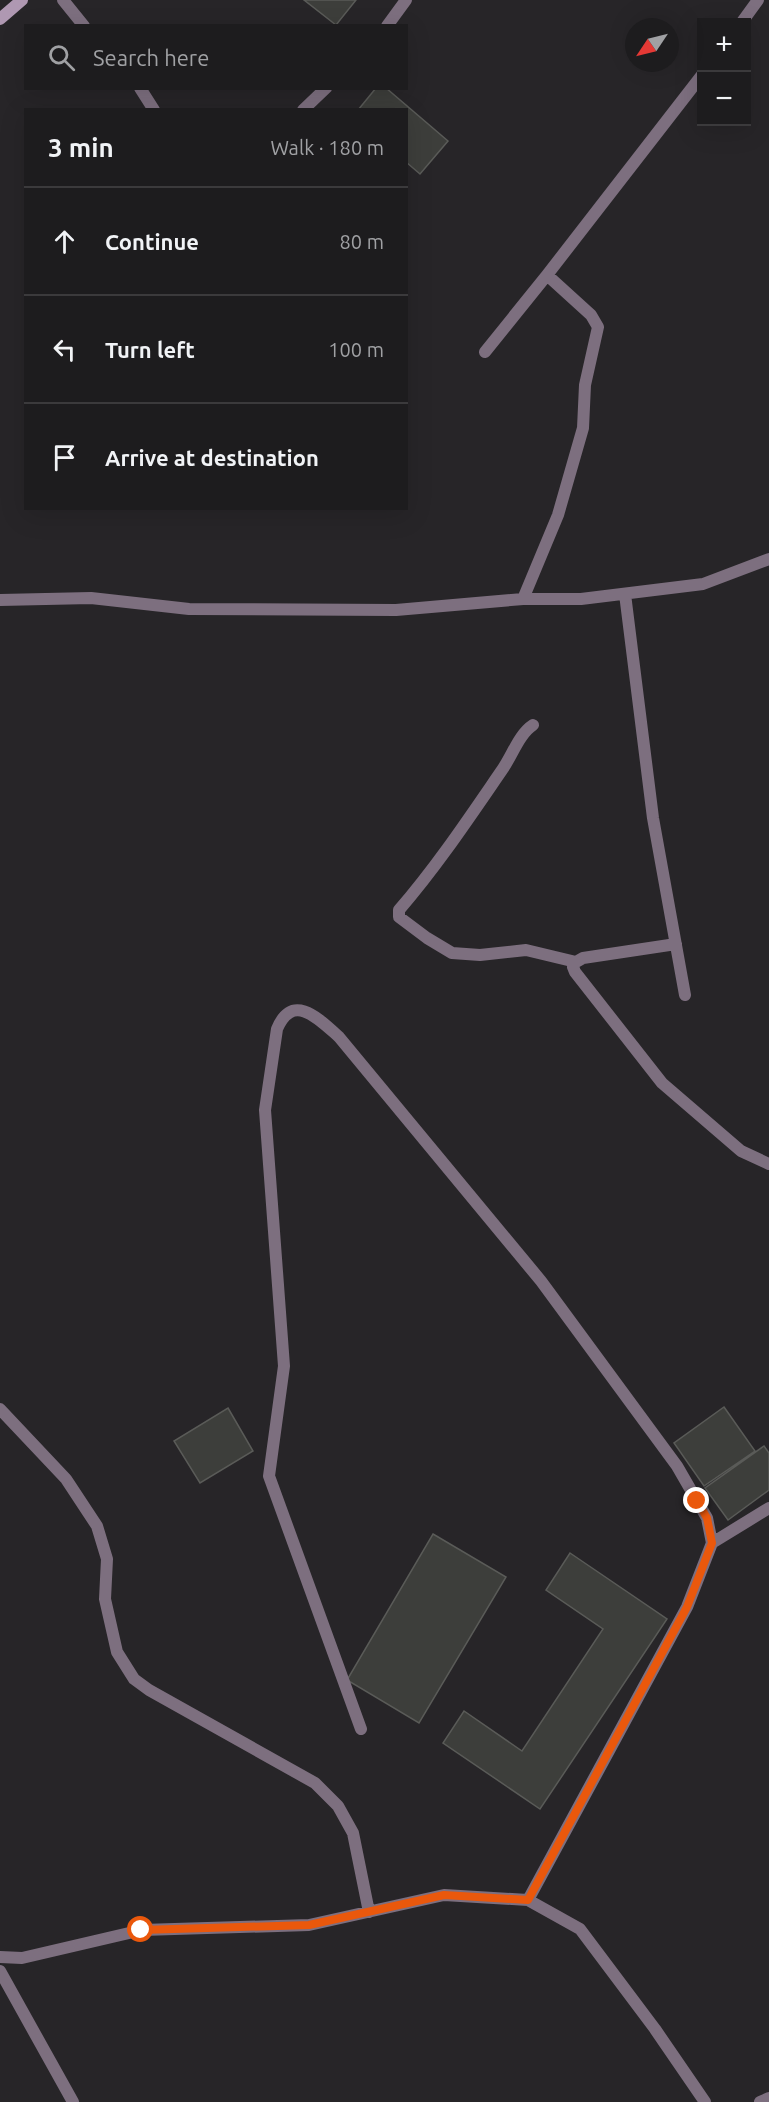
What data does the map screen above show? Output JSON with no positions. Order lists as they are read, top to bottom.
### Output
{
  "north": "bottom left",
  "page": {
    "map_buttons": ["+", "−"],
    "search": "Search here",
    "heading": ["3 min", "Walk · 180 m"],
    "list": [
      ["Continue", "80 m"],
      ["Turn left", "100 m"],
      "Arrive at destination"
    ]
  }
}
